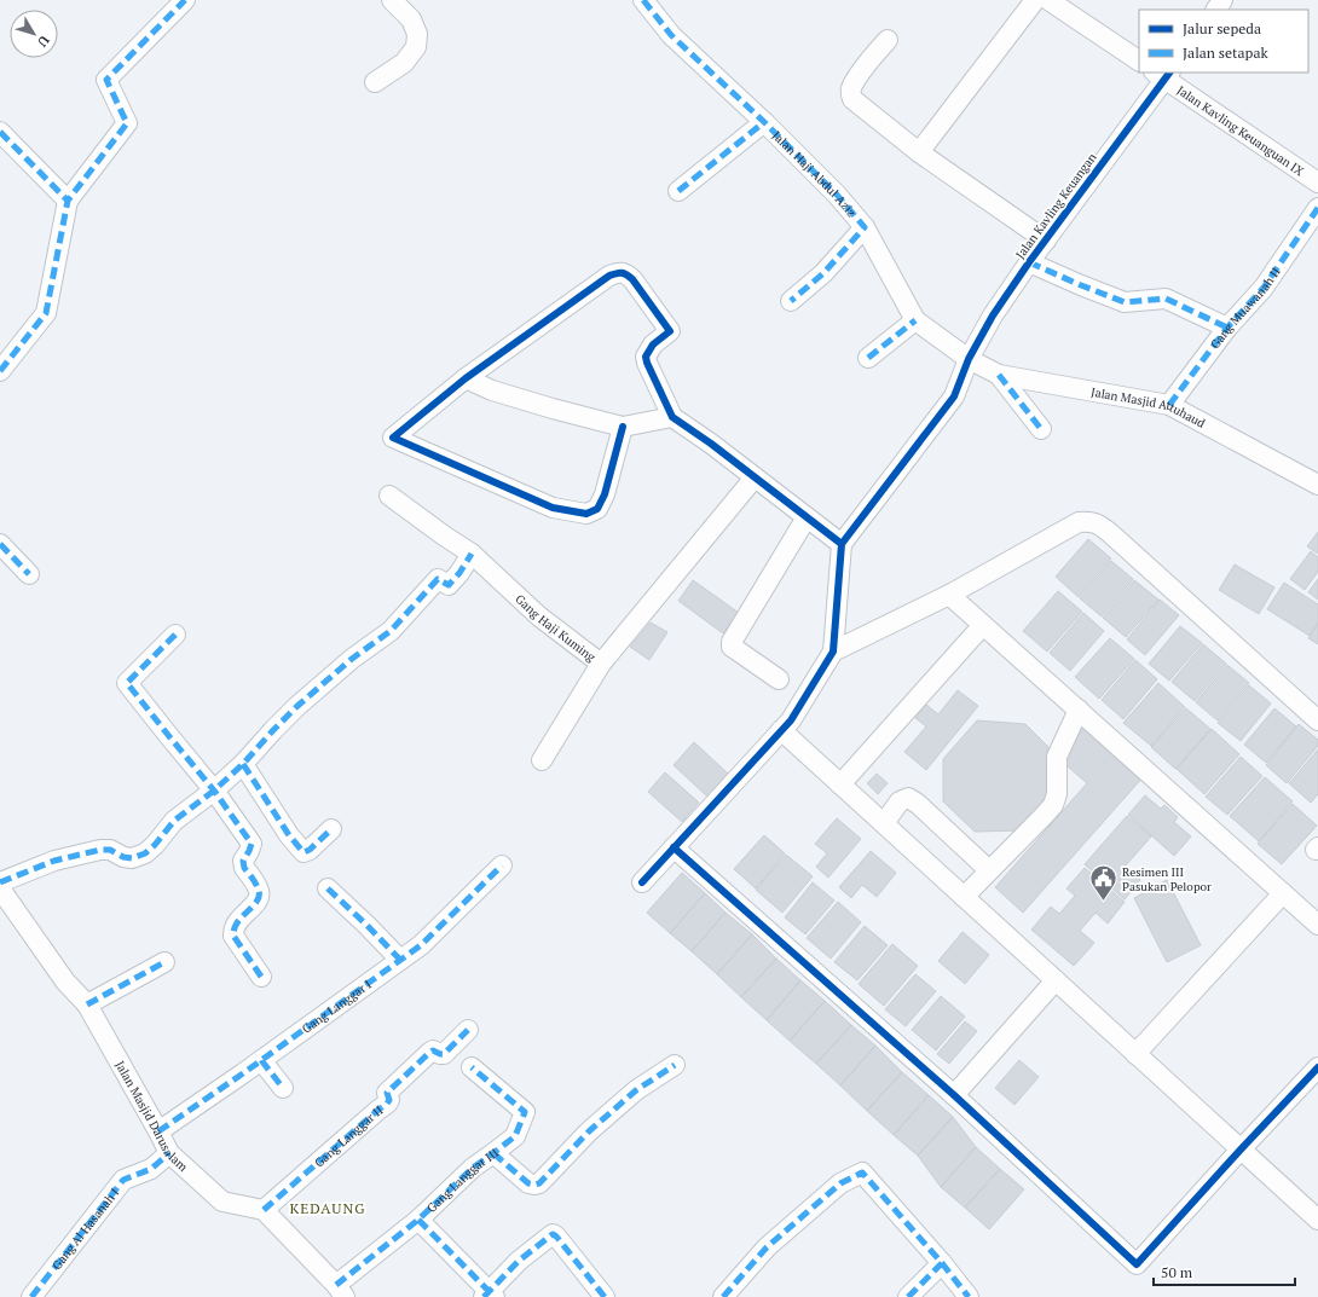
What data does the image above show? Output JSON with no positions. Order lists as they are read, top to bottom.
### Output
{
  "streets": {
    "street": [
      "Jalan Kavling Keuanguan IX",
      "Jalan Haji Abdul Aziz",
      "Jalan Kavling Keuangan",
      "Gang Muawanah II",
      "Jalan Masjid Attuhaud",
      "Gang Haji Kuming",
      "Gang Langgar I",
      "Jalan Masjid Darusalam",
      "Gang Langgar II",
      "Gang Langgar III",
      "Gang Al Hasanah I"
    ]
  },
  "crossings": [
    ["Jalan Kavling Keuanguan IX", "Jalan Kavling Keuangan"],
    ["Jalan Haji Abdul Aziz", "Jalan Kavling Keuangan"],
    ["Jalan Haji Abdul Aziz", "Jalan Masjid Attuhaud"],
    ["Jalan Kavling Keuangan", "Jalan Masjid Attuhaud"],
    ["Gang Muawanah II", "Jalan Masjid Attuhaud"],
    ["Gang Langgar I", "Jalan Masjid Darusalam"],
    ["Jalan Masjid Darusalam", "Gang Langgar II"],
    ["Jalan Masjid Darusalam", "Gang Al Hasanah I"]
  ],
  "districts": ["KEDAUNG"],
  "places": {
    "public building": ["Resimen III Pasukan Pelopor"]
  },
  "legend": ["Jalur sepeda", "Jalan setapak"],
  "scale_bar": "50 m",
  "north": "bottom right"
}
